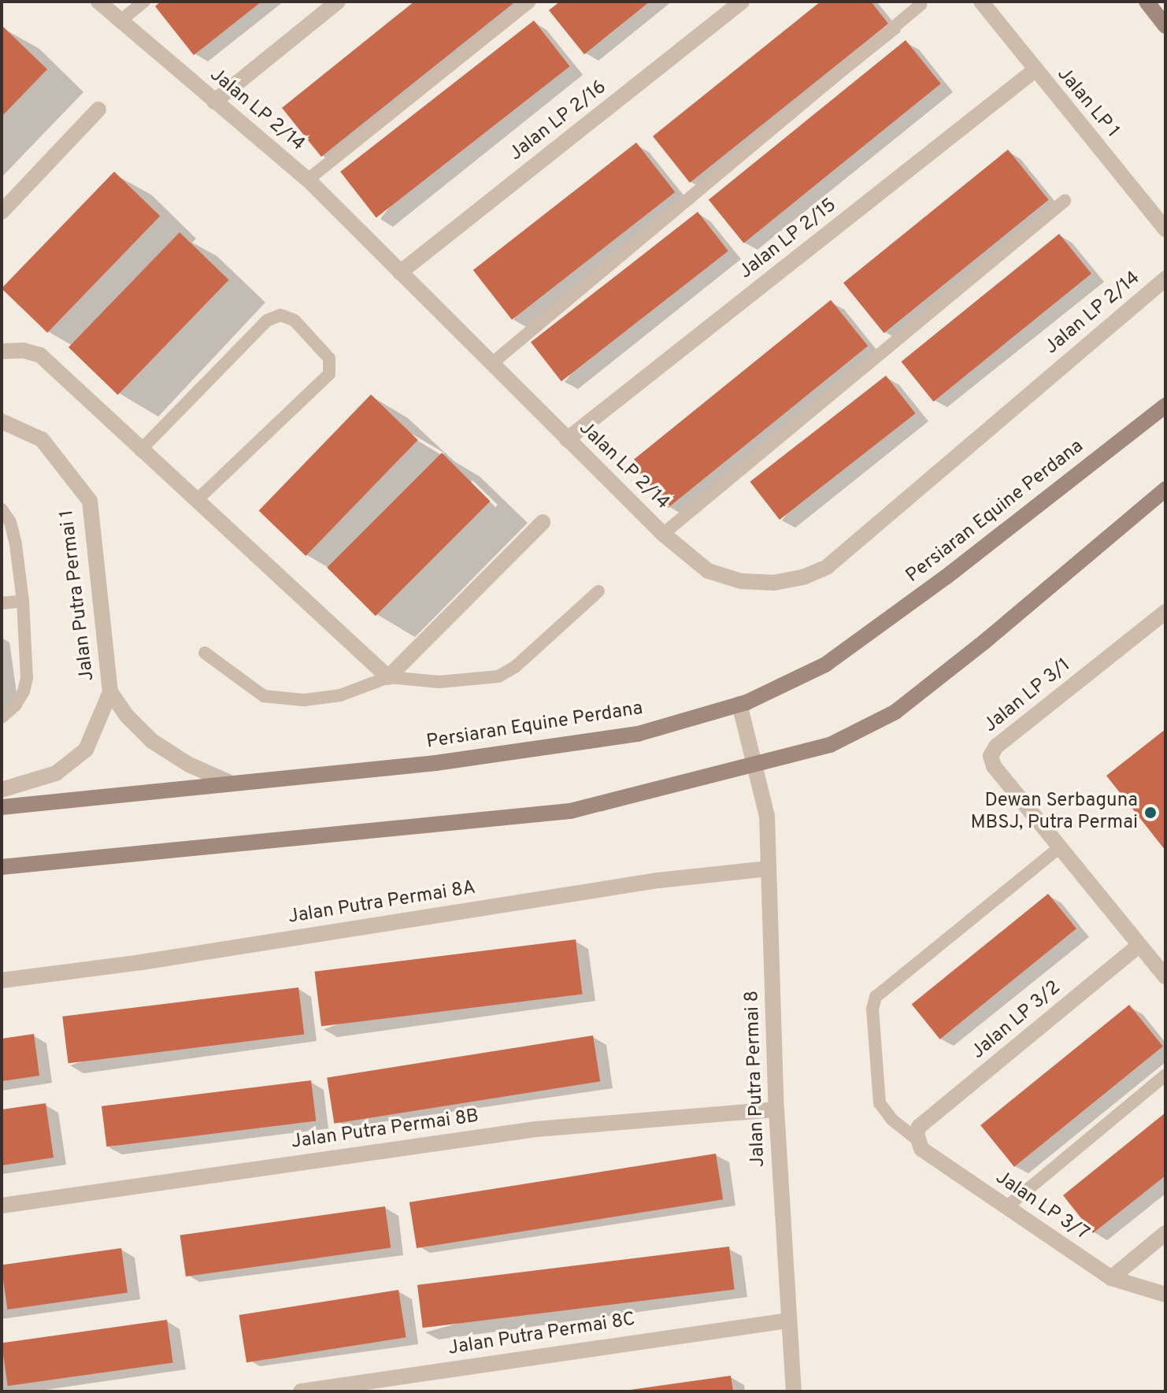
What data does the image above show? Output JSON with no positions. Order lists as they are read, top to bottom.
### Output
{
  "streets": {
    "street": [
      "Jalan LP 1",
      "Jalan LP 2/14",
      "Jalan LP 2/16",
      "Jalan LP 2/15",
      "Persiaran Equine Perdana",
      "Jalan Putra Permai 1",
      "Jalan LP 3/1",
      "Jalan Putra Permai 8A",
      "Jalan LP 3/2",
      "Jalan Putra Permai 8",
      "Jalan Putra Permai 8B",
      "Jalan LP 3/7",
      "Jalan Putra Permai 8C"
    ]
  },
  "crossings": [
    ["Jalan LP 1", "Jalan LP 2/15"],
    ["Jalan LP 2/14", "Jalan LP 2/16"],
    ["Jalan LP 2/14", "Jalan LP 2/15"],
    ["Persiaran Equine Perdana", "Jalan Putra Permai 1"],
    ["Persiaran Equine Perdana", "Jalan Putra Permai 8"],
    ["Jalan LP 3/1", "Jalan LP 3/2"],
    ["Jalan Putra Permai 8A", "Jalan Putra Permai 8"],
    ["Jalan LP 3/2", "Jalan LP 3/7"],
    ["Jalan Putra Permai 8", "Jalan Putra Permai 8B"],
    ["Jalan Putra Permai 8", "Jalan Putra Permai 8C"]
  ],
  "places": ["Dewan Serbaguna MBSJ, Putra Permai"]
}
